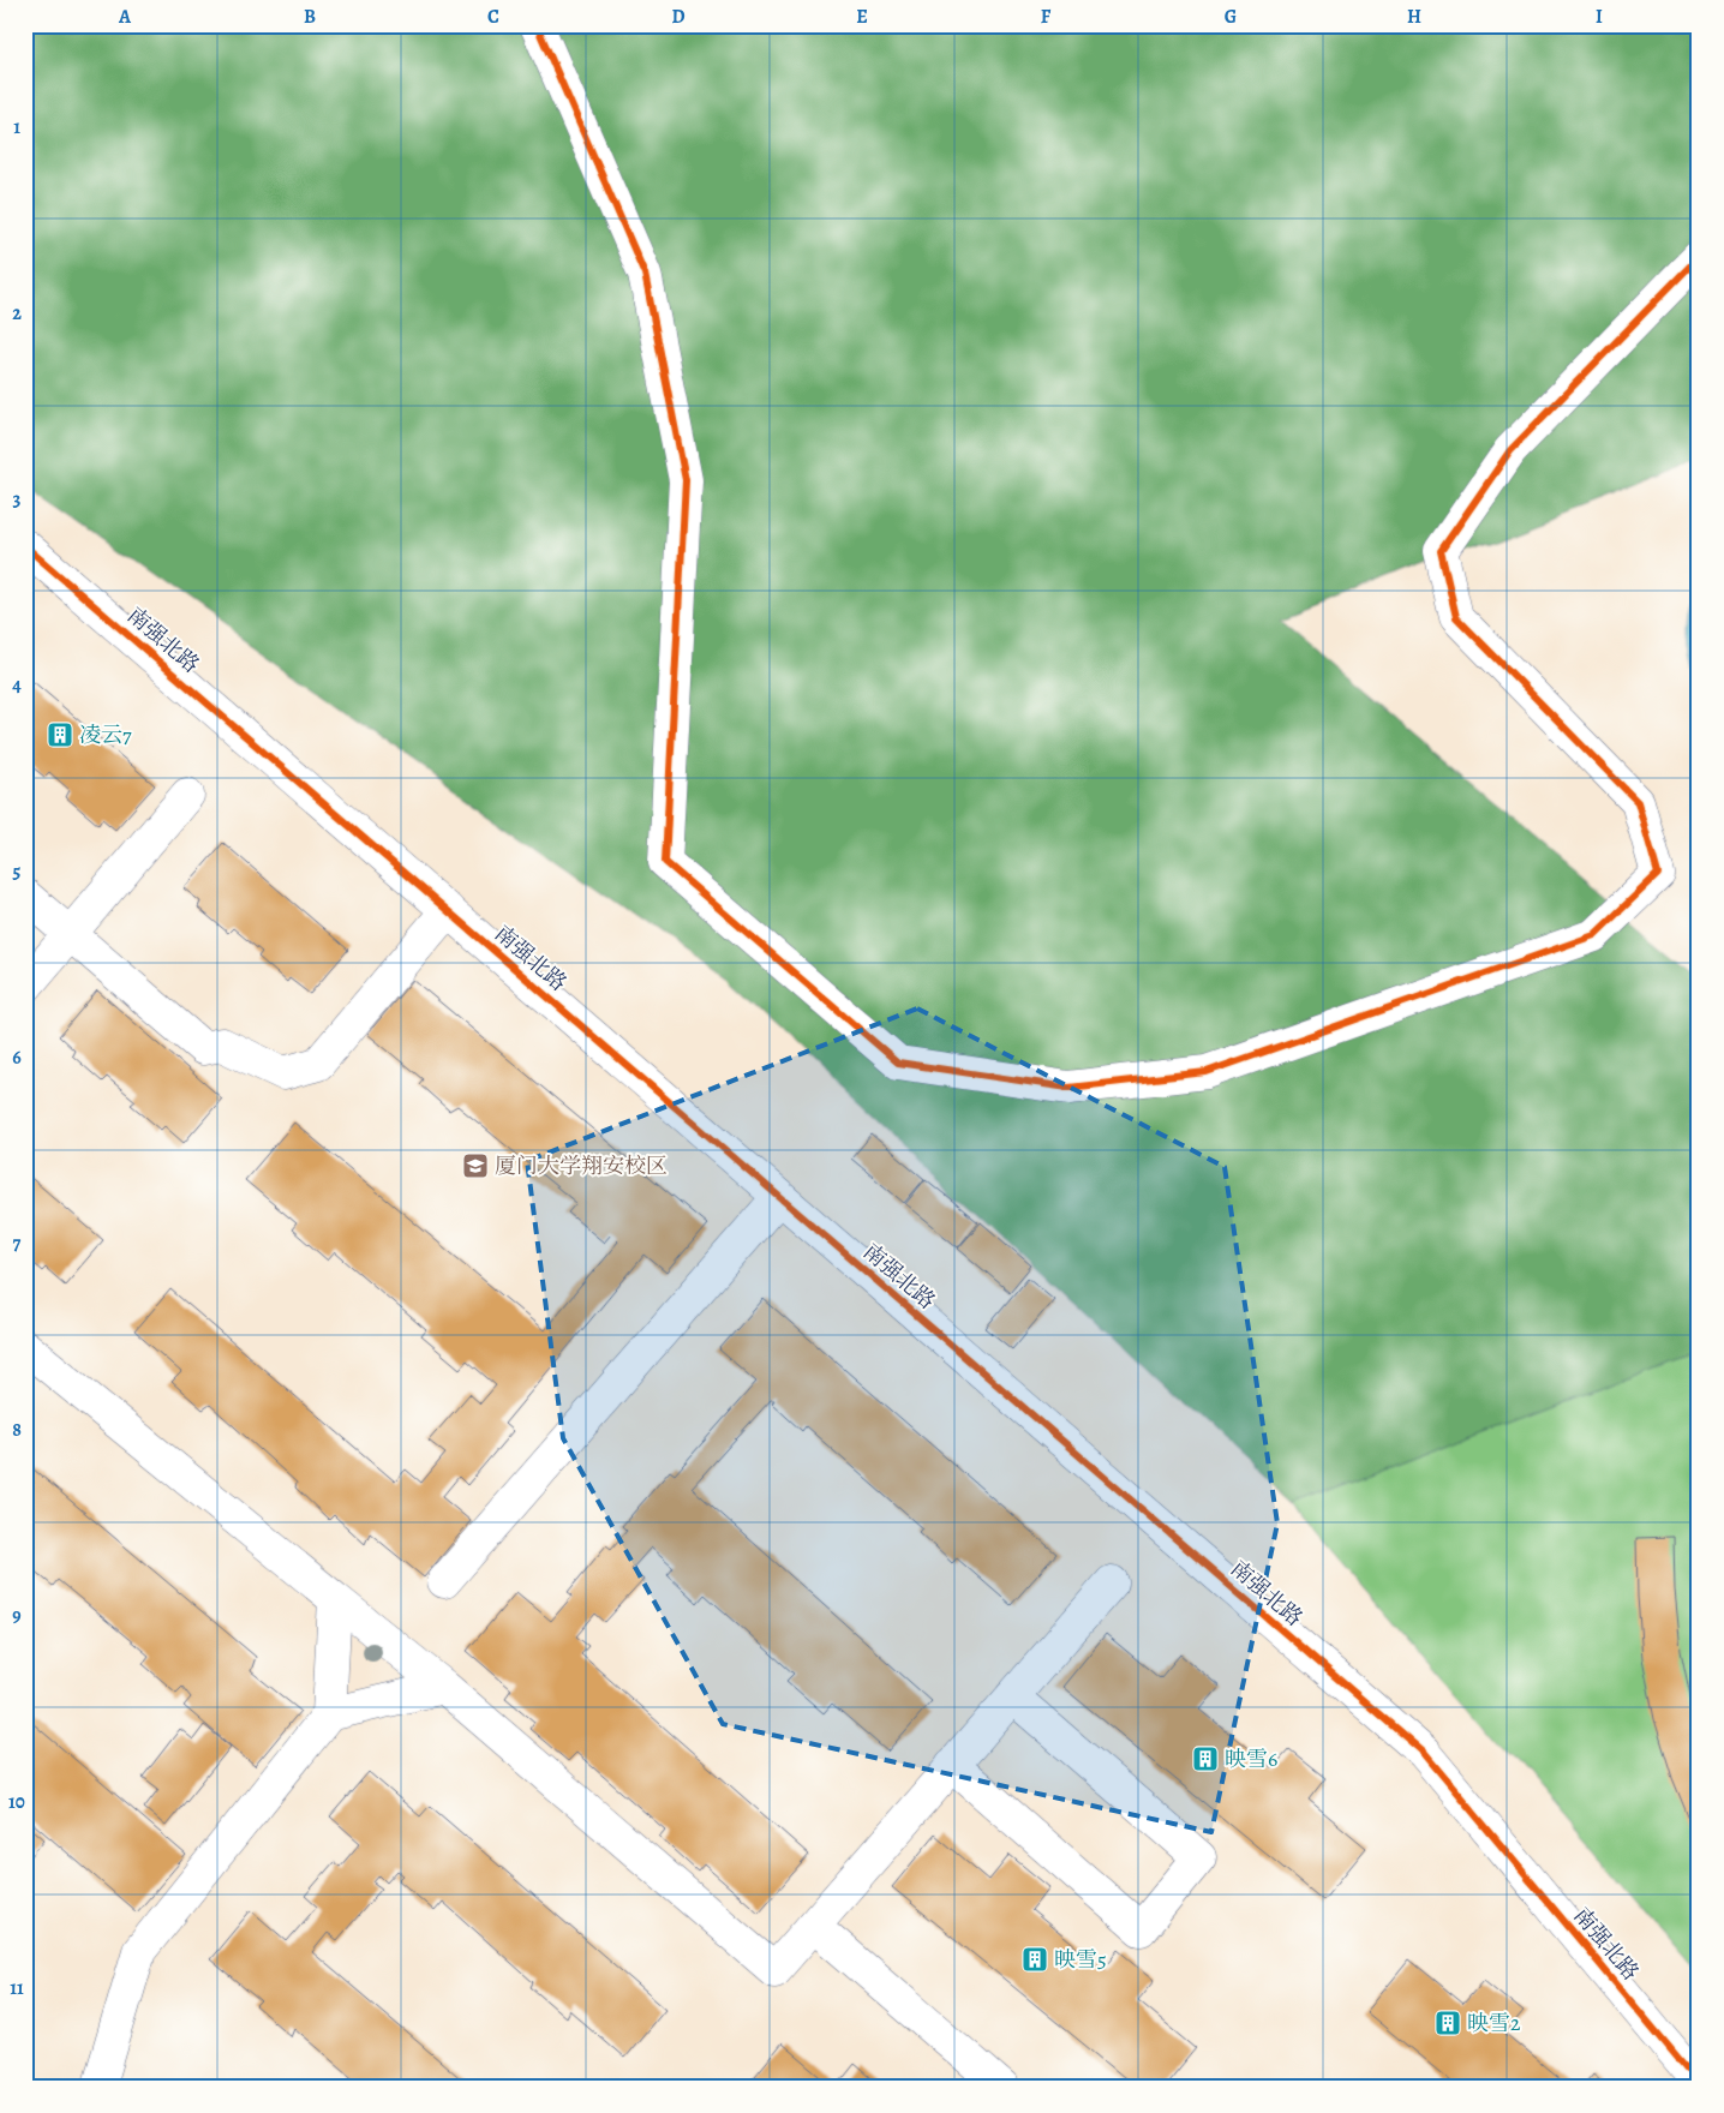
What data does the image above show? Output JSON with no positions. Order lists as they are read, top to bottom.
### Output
{
  "streets": {
    "street": ["南强北路"]
  },
  "places": {
    "building": [
      "凌云7",
      "映雪6",
      "映雪5",
      "映雪2"
    ],
    "school or university": ["厦门大学翔安校区"]
  },
  "grid": {
    "columns": [
      "A",
      "B",
      "C",
      "D",
      "E",
      "F",
      "G",
      "H",
      "I"
    ],
    "rows": [
      "1",
      "2",
      "3",
      "4",
      "5",
      "6",
      "7",
      "8",
      "9",
      "10",
      "11"
    ]
  }
}
